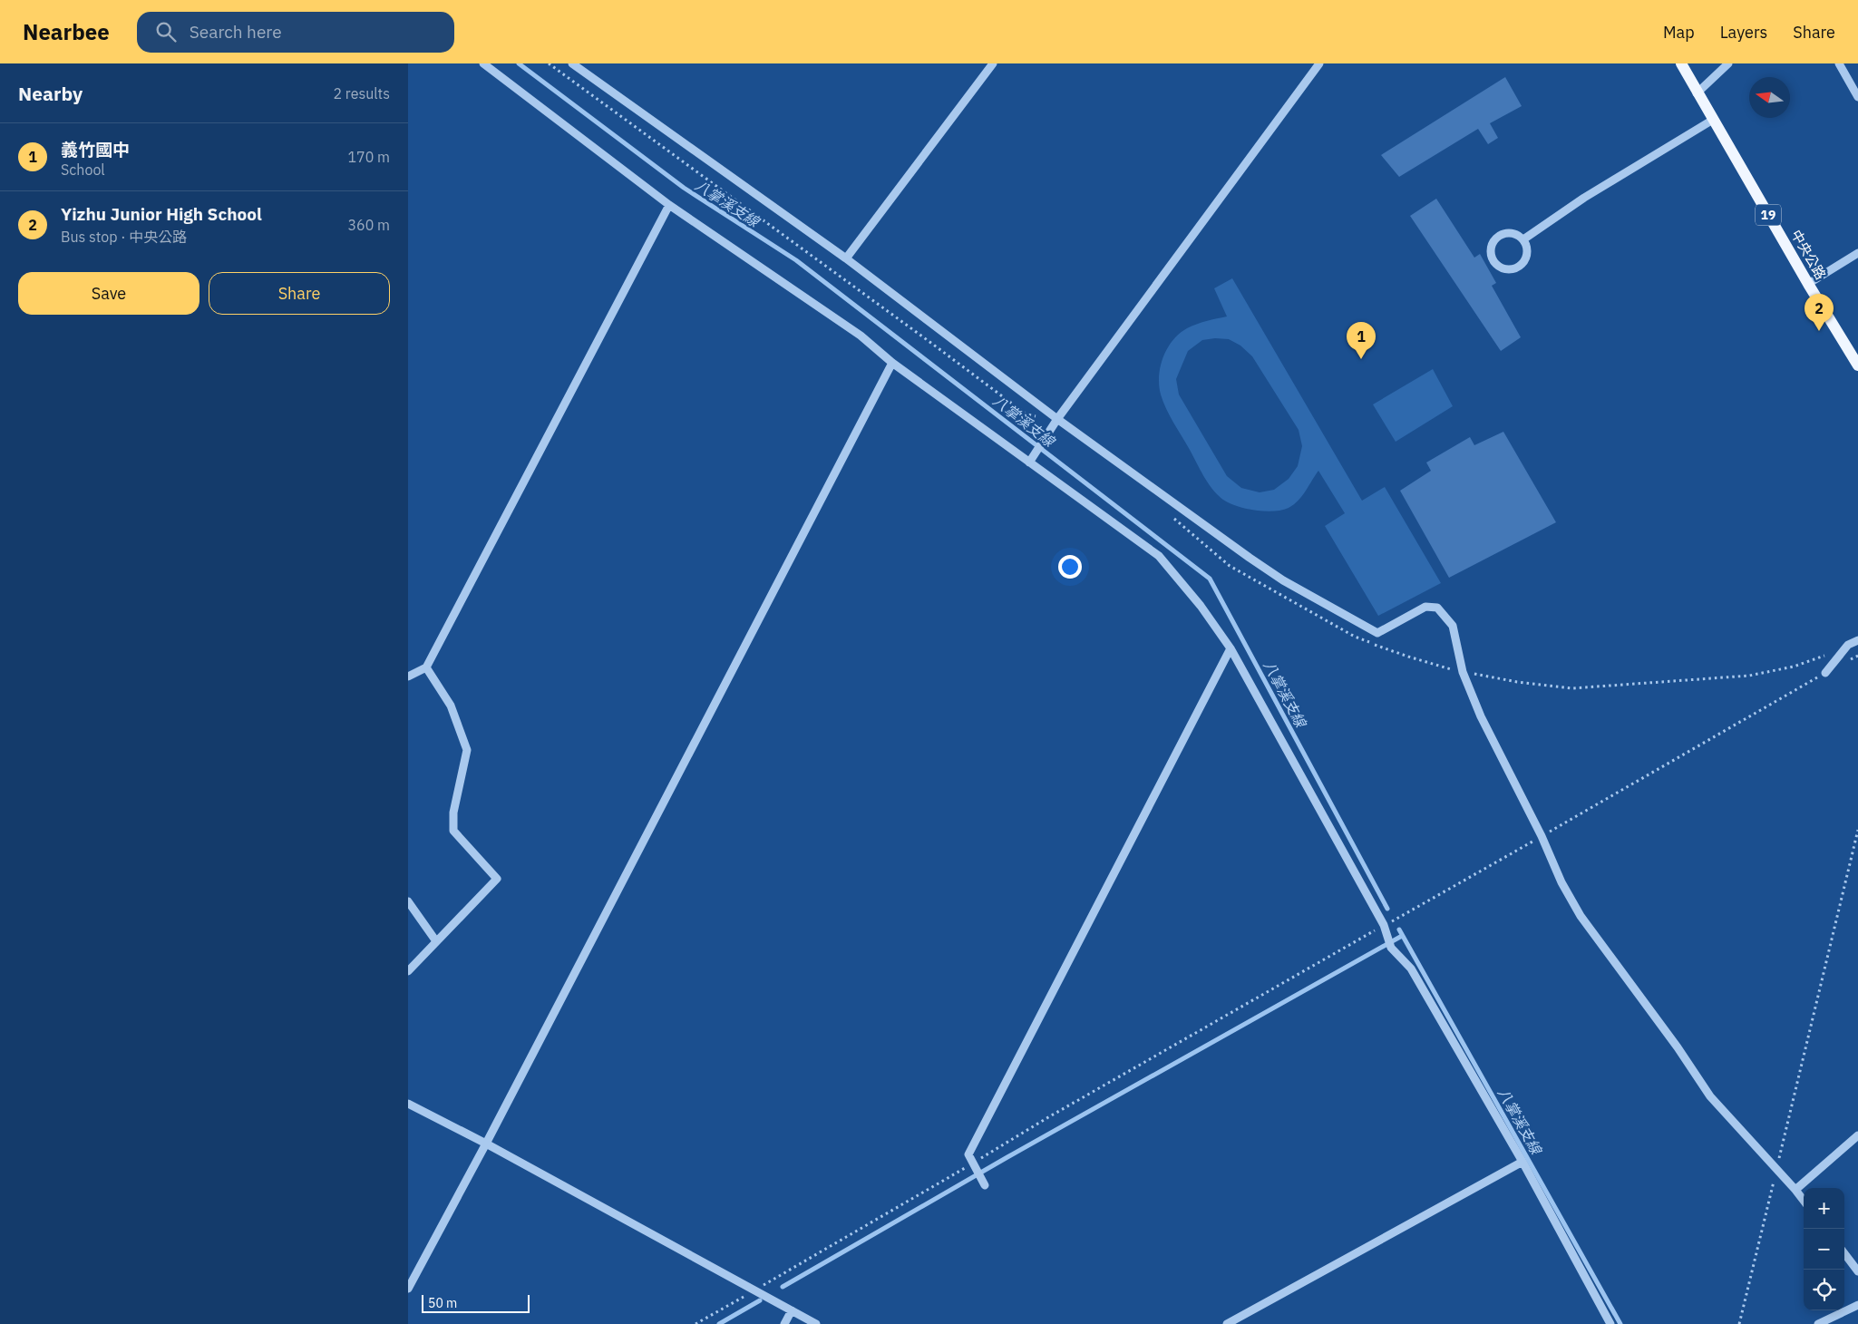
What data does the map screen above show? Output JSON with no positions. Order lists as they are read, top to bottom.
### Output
{
  "streets": {
    "main road": ["19", "中央公路"]
  },
  "water": ["八掌溪支線"],
  "scale_bar": "50 m",
  "north": "left",
  "page": {
    "header": "Nearbee",
    "search": "Search here",
    "nav": ["Map", "Layers", "Share"],
    "heading": ["Nearby", "2 results"],
    "list": [
      {
        "mark": "1",
        "name": "義竹國中",
        "note": "School",
        "value": "170 m"
      },
      {
        "mark": "2",
        "name": "Yizhu Junior High School",
        "note": "Bus stop · 中央公路",
        "value": "360 m"
      }
    ],
    "buttons": ["Save", "Share"],
    "pins": ["2", "1"],
    "map_buttons": ["+", "−"],
    "scale": "50 m"
  }
}
